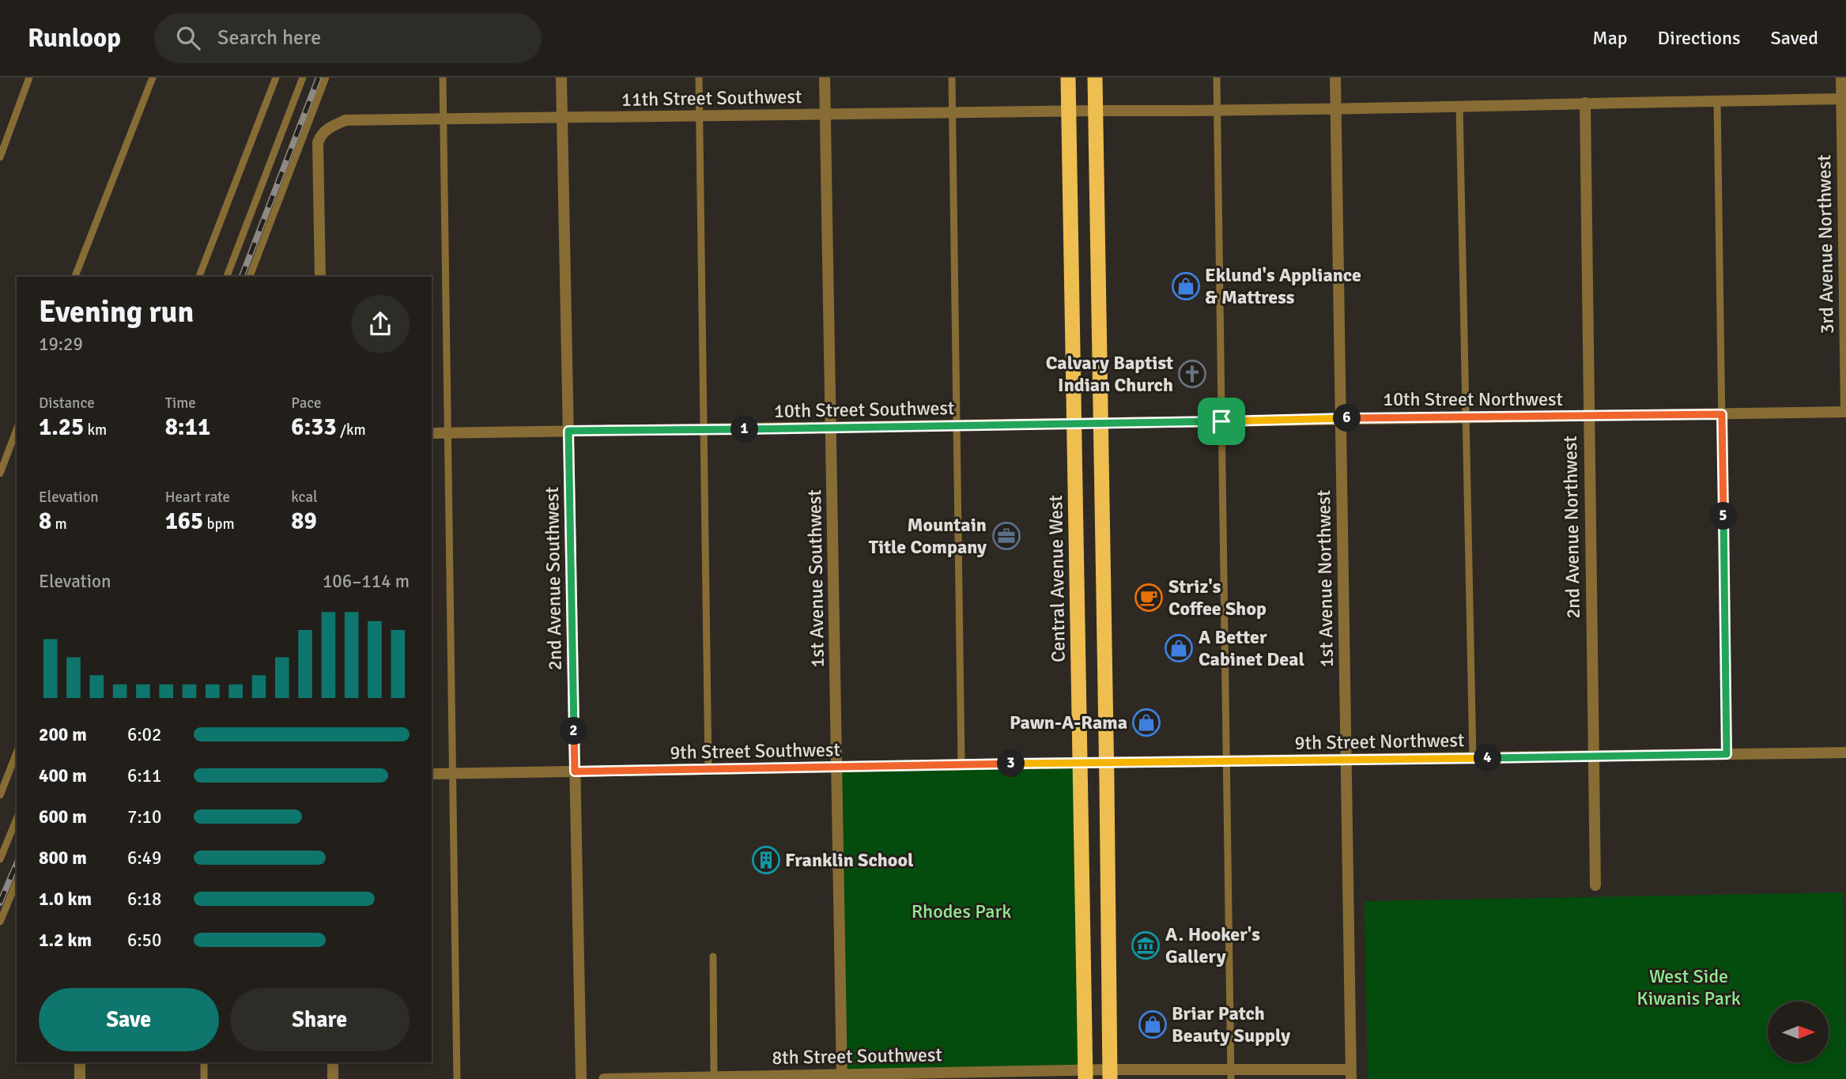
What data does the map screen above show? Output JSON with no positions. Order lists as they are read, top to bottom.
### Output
{
  "streets": {
    "highway": ["Central Avenue West"],
    "street": [
      "11th Street Southwest",
      "3rd Avenue Northwest",
      "10th Street Northwest",
      "10th Street Southwest",
      "2nd Avenue Northwest",
      "2nd Avenue Southwest",
      "1st Avenue Southwest",
      "1st Avenue Northwest",
      "9th Street Northwest",
      "9th Street Southwest",
      "8th Street Southwest"
    ]
  },
  "crossings": [
    ["11th Street Southwest", "3rd Avenue Northwest"],
    ["11th Street Southwest", "2nd Avenue Northwest"],
    ["11th Street Southwest", "2nd Avenue Southwest"],
    ["11th Street Southwest", "1st Avenue Southwest"],
    ["11th Street Southwest", "Central Avenue West"],
    ["11th Street Southwest", "1st Avenue Northwest"],
    ["3rd Avenue Northwest", "10th Street Northwest"],
    ["10th Street Northwest", "10th Street Southwest"],
    ["10th Street Northwest", "2nd Avenue Northwest"],
    ["10th Street Northwest", "1st Avenue Northwest"],
    ["10th Street Southwest", "2nd Avenue Southwest"],
    ["10th Street Southwest", "1st Avenue Southwest"],
    ["10th Street Southwest", "Central Avenue West"],
    ["2nd Avenue Northwest", "9th Street Northwest"],
    ["2nd Avenue Southwest", "9th Street Southwest"],
    ["1st Avenue Southwest", "9th Street Southwest"],
    ["1st Avenue Southwest", "8th Street Southwest"],
    ["Central Avenue West", "9th Street Northwest"],
    ["Central Avenue West", "9th Street Southwest"],
    ["Central Avenue West", "8th Street Southwest"],
    ["1st Avenue Northwest", "9th Street Northwest"],
    ["1st Avenue Northwest", "8th Street Southwest"],
    ["9th Street Northwest", "9th Street Southwest"]
  ],
  "parks": ["Rhodes Park", "West Side Kiwanis Park"],
  "places": {
    "shop": [
      "Eklund's Appliance & Mattress",
      "A Better Cabinet Deal",
      "Pawn-A-Rama",
      "Briar Patch Beauty Supply"
    ],
    "church": ["Calvary Baptist Indian Church"],
    "office": ["Mountain Title Company"],
    "cafe": ["Striz's Coffee Shop"],
    "building": ["Franklin School"],
    "museum": ["A. Hooker's Gallery"]
  },
  "north": "right",
  "page": {
    "header": "Runloop",
    "search": "Search here",
    "nav": ["Map", "Directions", "Saved"],
    "heading": ["Evening run", "19:29"],
    "stats": [
      ["Distance", "1.25 km"],
      ["Time", "8:11"],
      ["Pace", "6:33 /km"],
      ["Elevation", "8 m"],
      ["Heart rate", "165 bpm"],
      ["kcal", "89"]
    ],
    "pins": [
      "6",
      "1",
      "5",
      "2",
      "4",
      "3"
    ],
    "chart": ["Elevation", "106–114 m"],
    "list": [
      {
        "name": "200 m",
        "note": "6:02"
      },
      {
        "name": "400 m",
        "note": "6:11"
      },
      {
        "name": "600 m",
        "note": "7:10"
      },
      {
        "name": "800 m",
        "note": "6:49"
      },
      {
        "name": "1.0 km",
        "note": "6:18"
      },
      {
        "name": "1.2 km",
        "note": "6:50"
      }
    ],
    "buttons": ["Save", "Share"]
  }
}
